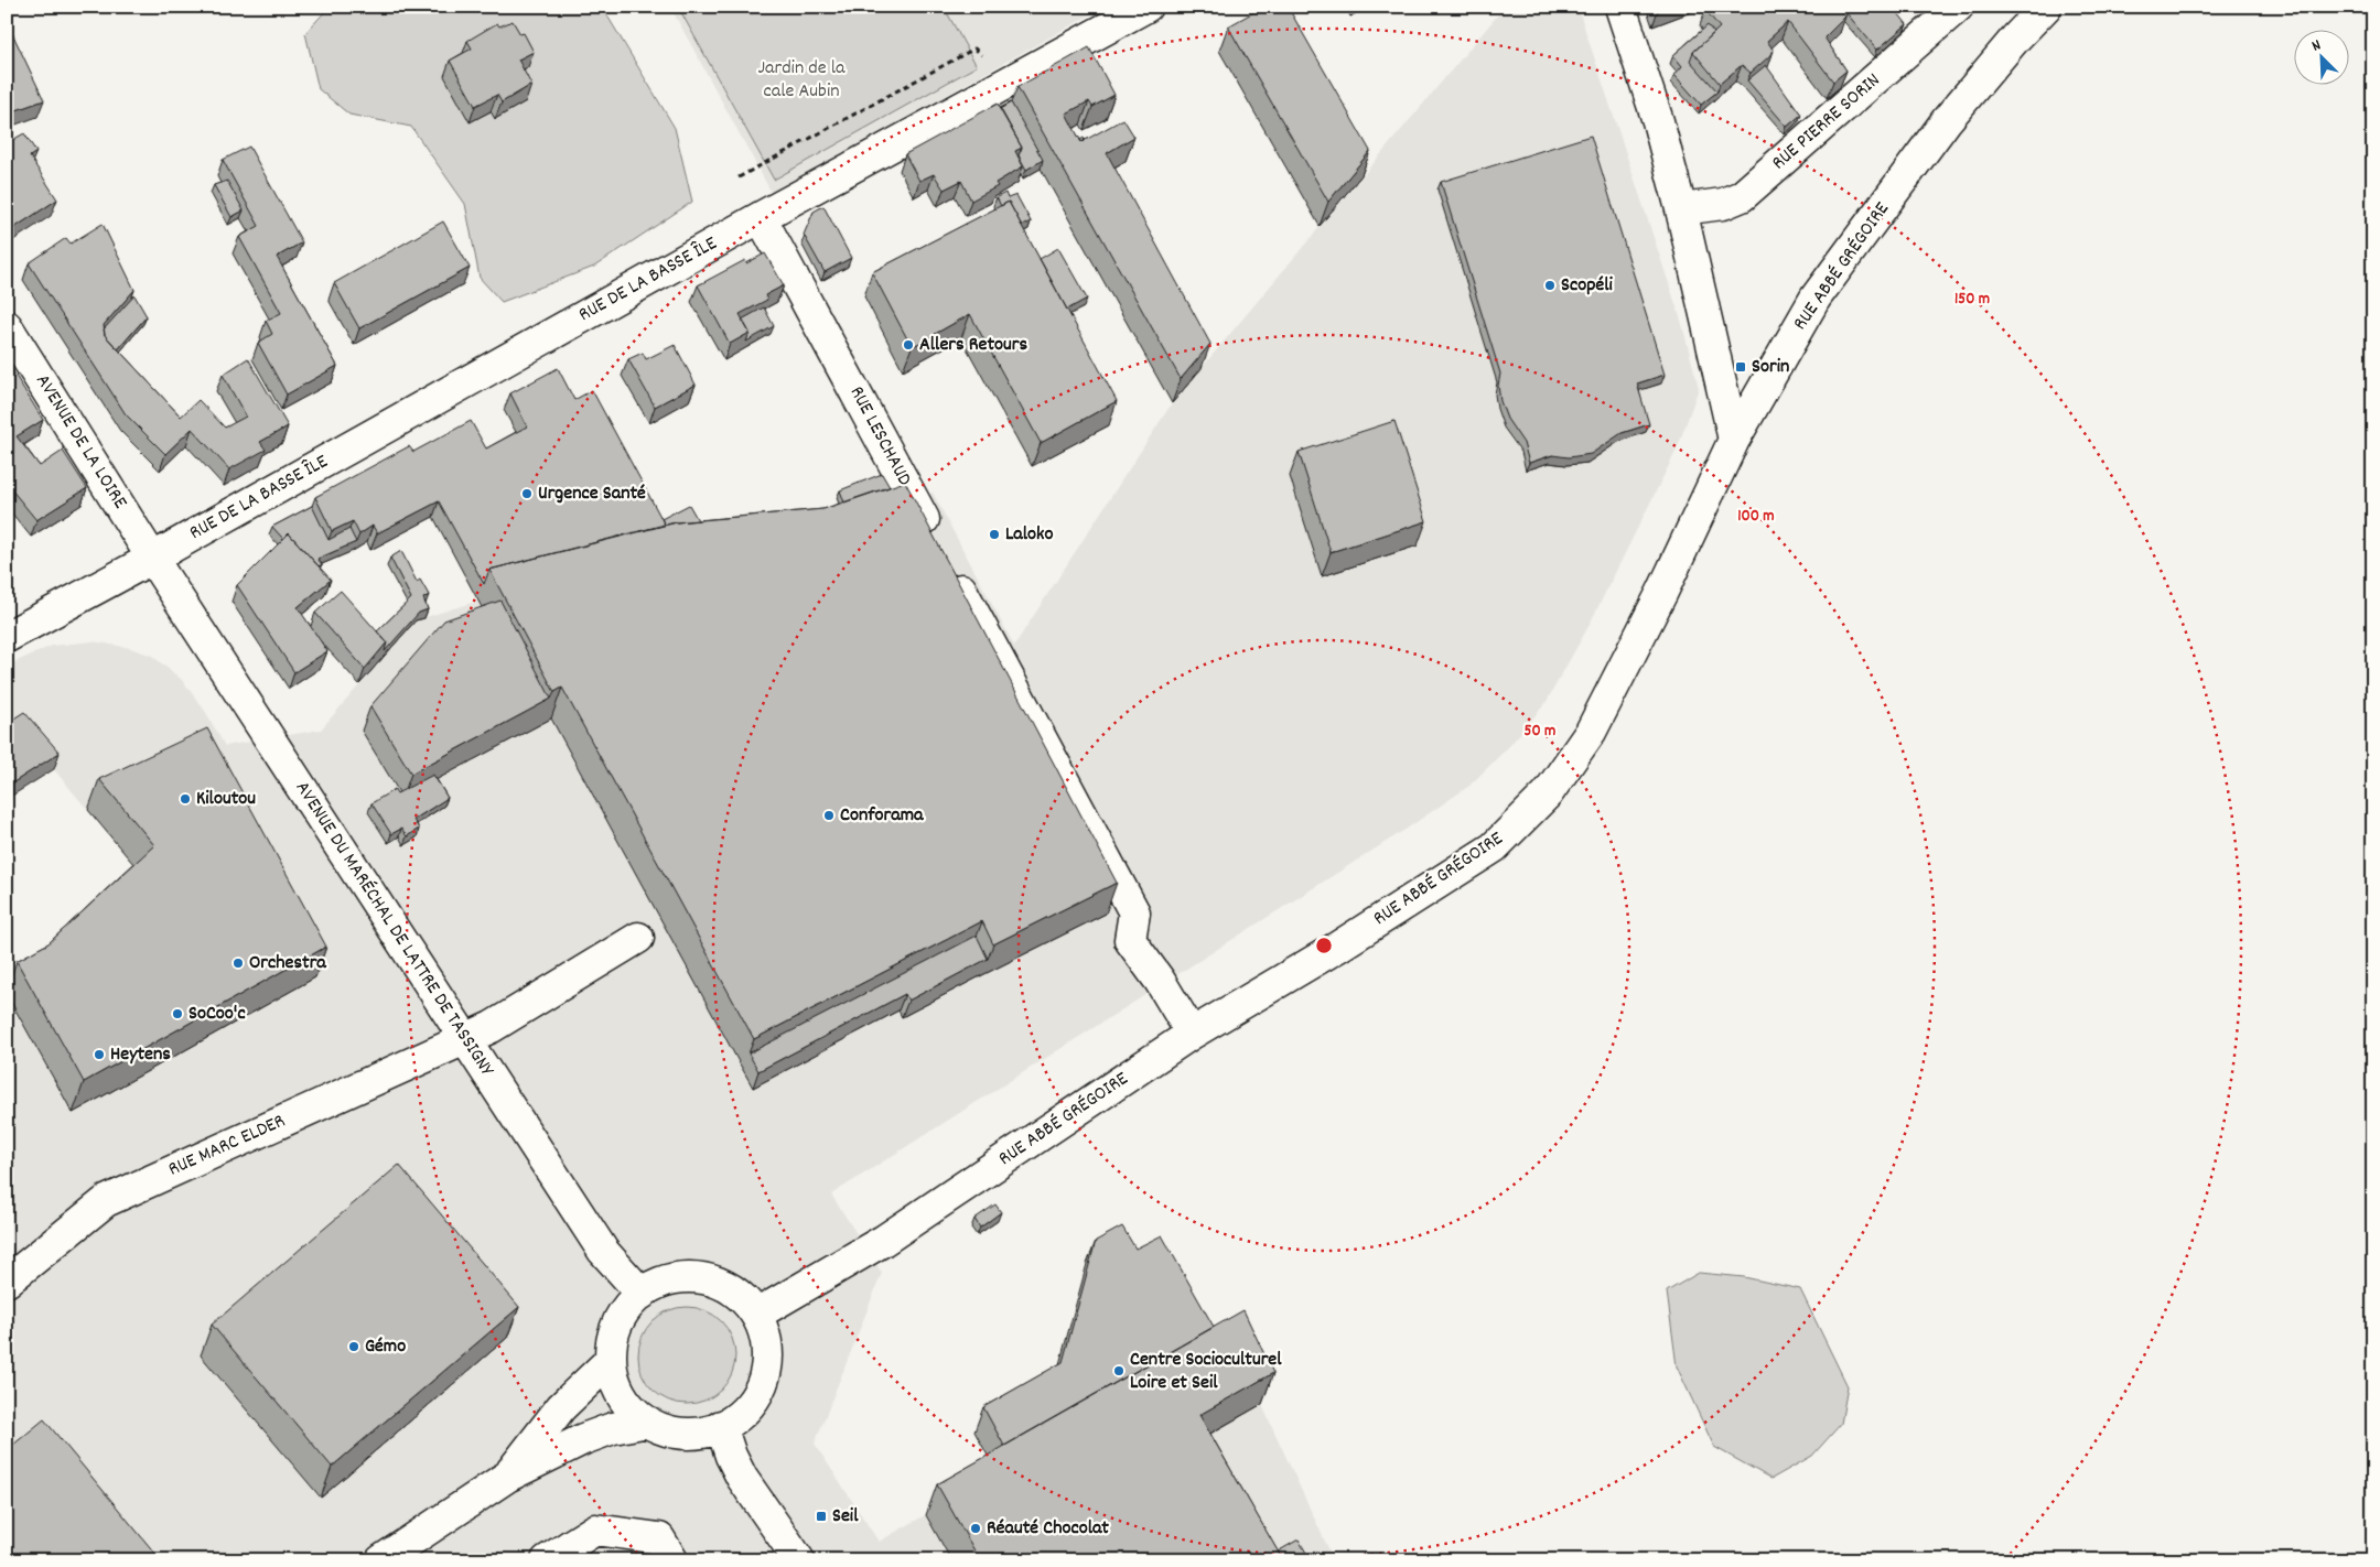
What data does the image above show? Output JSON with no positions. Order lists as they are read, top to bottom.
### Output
{
  "streets": {
    "street": [
      "RUE PIERRE SORIN",
      "RUE ABBÉ GRÉGOIRE",
      "RUE DE LA BASSE ÎLE",
      "RUE LESCHAUD",
      "AVENUE DE LA LOIRE",
      "AVENUE DU MARÉCHAL DE LATTRE DE TASSIGNY",
      "RUE MARC ELDER"
    ]
  },
  "crossings": [
    ["RUE ABBÉ GRÉGOIRE", "RUE LESCHAUD"],
    ["RUE ABBÉ GRÉGOIRE", "AVENUE DU MARÉCHAL DE LATTRE DE TASSIGNY"],
    ["RUE DE LA BASSE ÎLE", "RUE LESCHAUD"],
    ["RUE DE LA BASSE ÎLE", "AVENUE DE LA LOIRE"],
    ["RUE DE LA BASSE ÎLE", "AVENUE DU MARÉCHAL DE LATTRE DE TASSIGNY"],
    ["AVENUE DE LA LOIRE", "AVENUE DU MARÉCHAL DE LATTRE DE TASSIGNY"],
    ["AVENUE DU MARÉCHAL DE LATTRE DE TASSIGNY", "RUE MARC ELDER"]
  ],
  "parks": ["Jardin de la cale Aubin"],
  "places": {
    "other": [
      "Scopéli",
      "Allers Retours",
      "Urgence Santé",
      "Laloko",
      "Kiloutou",
      "Conforama",
      "Orchestra",
      "SoCoo'c",
      "Heytens",
      "Gémo",
      "Centre Socioculturel Loire et Seil",
      "Réauté Chocolat"
    ],
    "transit": ["Sorin", "Seil"]
  },
  "north": "top left",
  "rings": ["150 m", "100 m", "50 m"]
}
